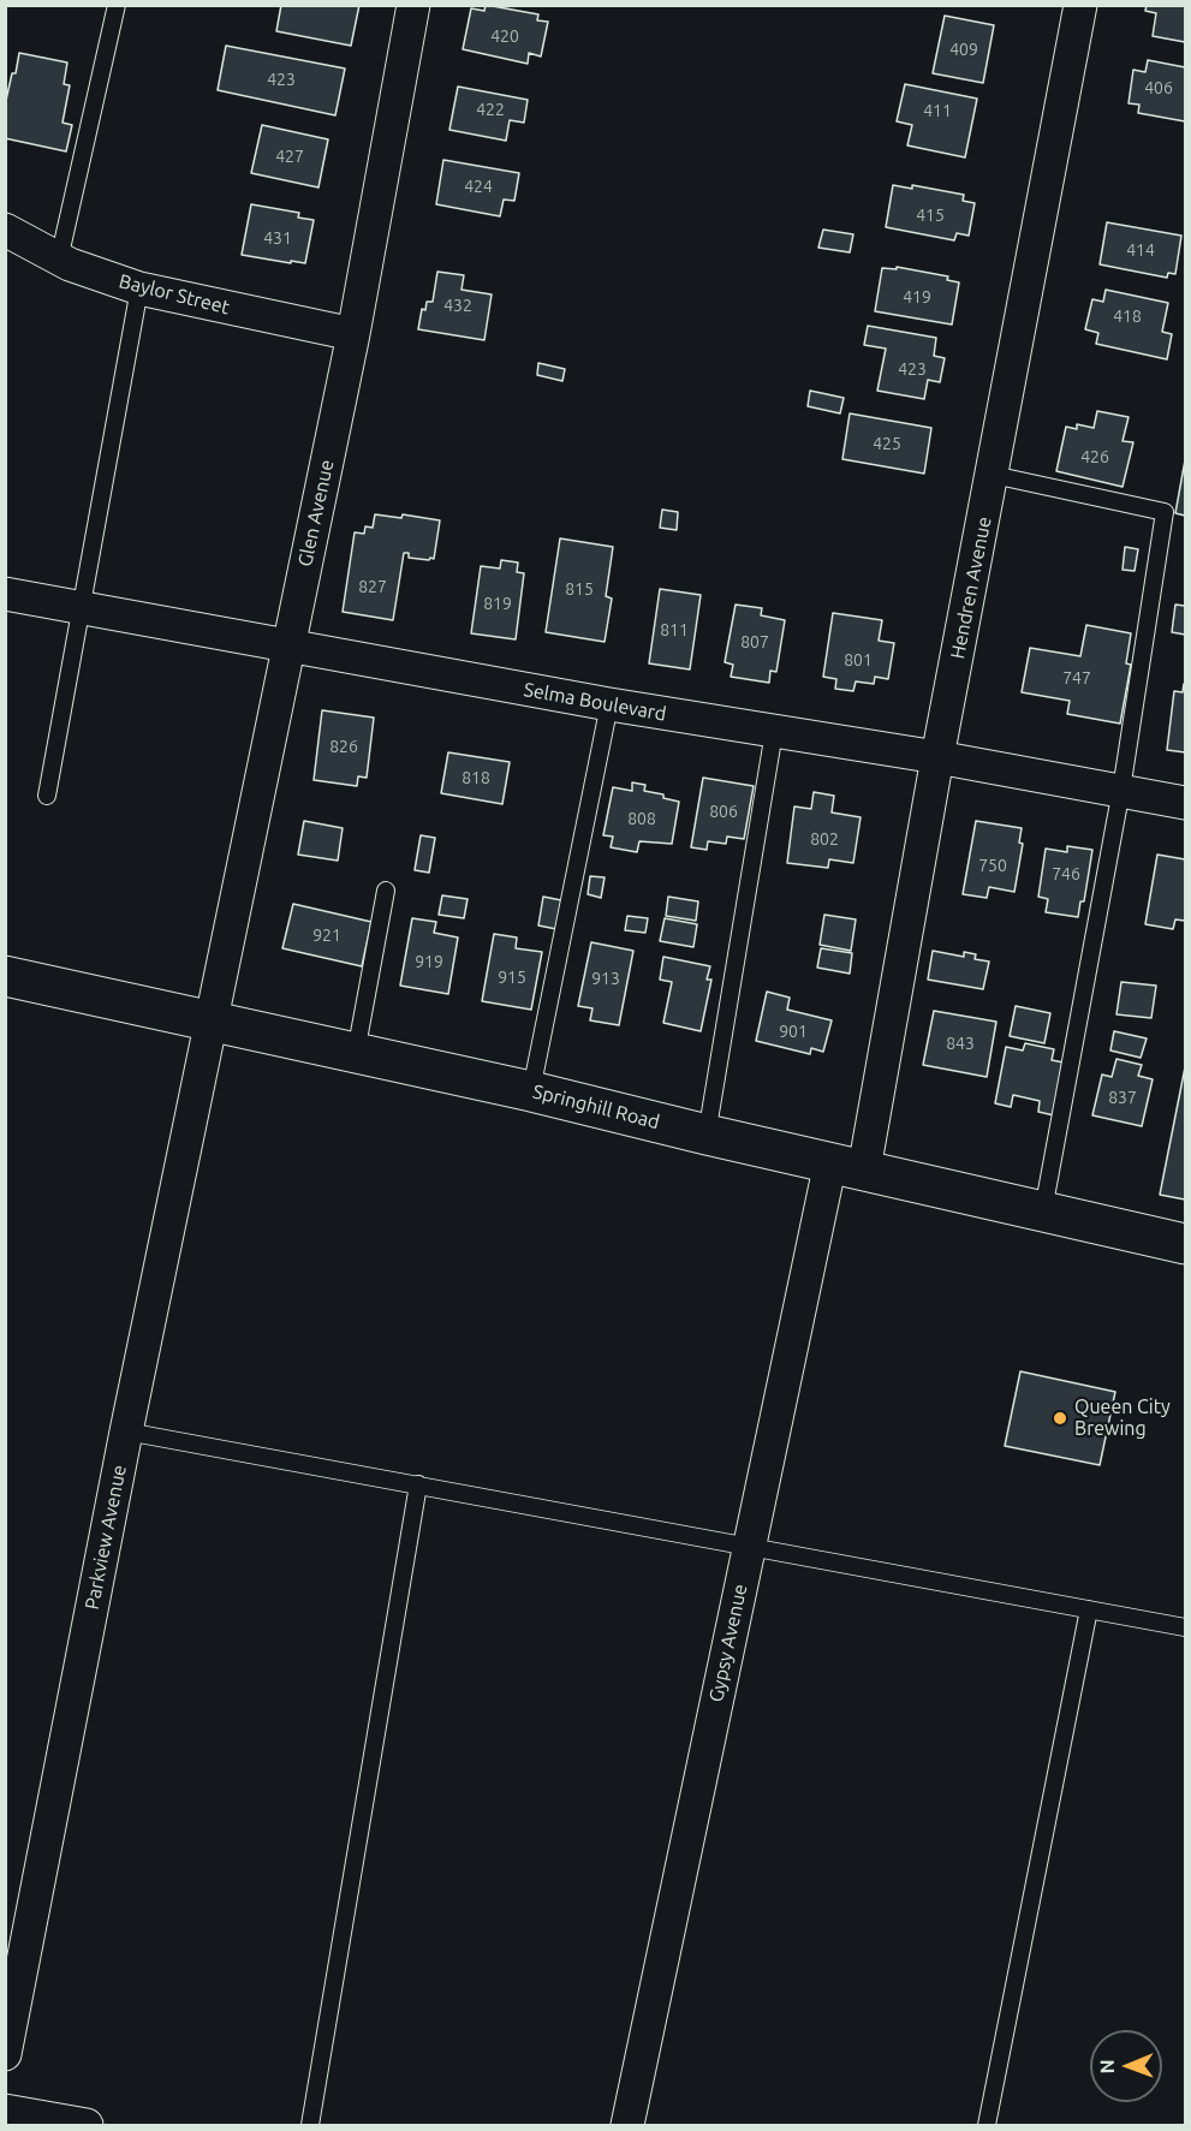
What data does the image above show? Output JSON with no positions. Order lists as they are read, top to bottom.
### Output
{
  "streets": {
    "street": [
      "Baylor Street",
      "Glen Avenue",
      "Hendren Avenue",
      "Selma Boulevard",
      "Springhill Road",
      "Parkview Avenue",
      "Gypsy Avenue"
    ]
  },
  "crossings": [
    ["Baylor Street", "Glen Avenue"],
    ["Glen Avenue", "Selma Boulevard"],
    ["Glen Avenue", "Springhill Road"],
    ["Glen Avenue", "Parkview Avenue"],
    ["Hendren Avenue", "Selma Boulevard"],
    ["Hendren Avenue", "Springhill Road"],
    ["Hendren Avenue", "Gypsy Avenue"],
    ["Springhill Road", "Parkview Avenue"],
    ["Springhill Road", "Gypsy Avenue"]
  ],
  "places": ["Queen City Brewing"],
  "house_numbers": [
    "420",
    "409",
    "423",
    "406",
    "422",
    "411",
    "427",
    "424",
    "415",
    "431",
    "414",
    "419",
    "432",
    "418",
    "423",
    "425",
    "426",
    "827",
    "815",
    "819",
    "811",
    "807",
    "801",
    "747",
    "826",
    "818",
    "806",
    "808",
    "802",
    "750",
    "746",
    "921",
    "919",
    "915",
    "913",
    "901",
    "843",
    "837"
  ],
  "north": "left"
}
